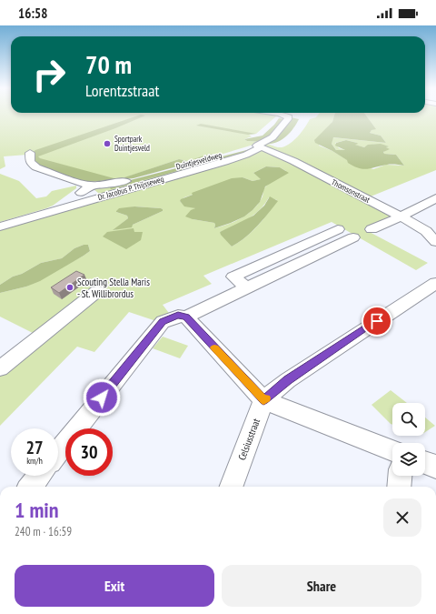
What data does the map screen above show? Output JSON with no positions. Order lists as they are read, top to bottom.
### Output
{
  "streets": {
    "street": [
      "Duintjesveldweg",
      "Dr. Jacobus P. Thijsseweg",
      "Thomsonstraat",
      "Celsiusstraat"
    ]
  },
  "crossings": [
    ["Duintjesveldweg", "Dr. Jacobus P. Thijsseweg"],
    ["Duintjesveldweg", "Thomsonstraat"],
    ["Dr. Jacobus P. Thijsseweg", "Thomsonstraat"]
  ],
  "places": ["Sportpark Duintjesveld", "Scouting Stella Maris - St. Willibrordus"],
  "page": {
    "status": "16:58",
    "turn": ["70 m", "Lorentzstraat"],
    "speed": "27 km/h",
    "limit": "30",
    "heading": ["1 min", "240 m · 16:59"],
    "buttons": ["Exit", "Share"]
  }
}
